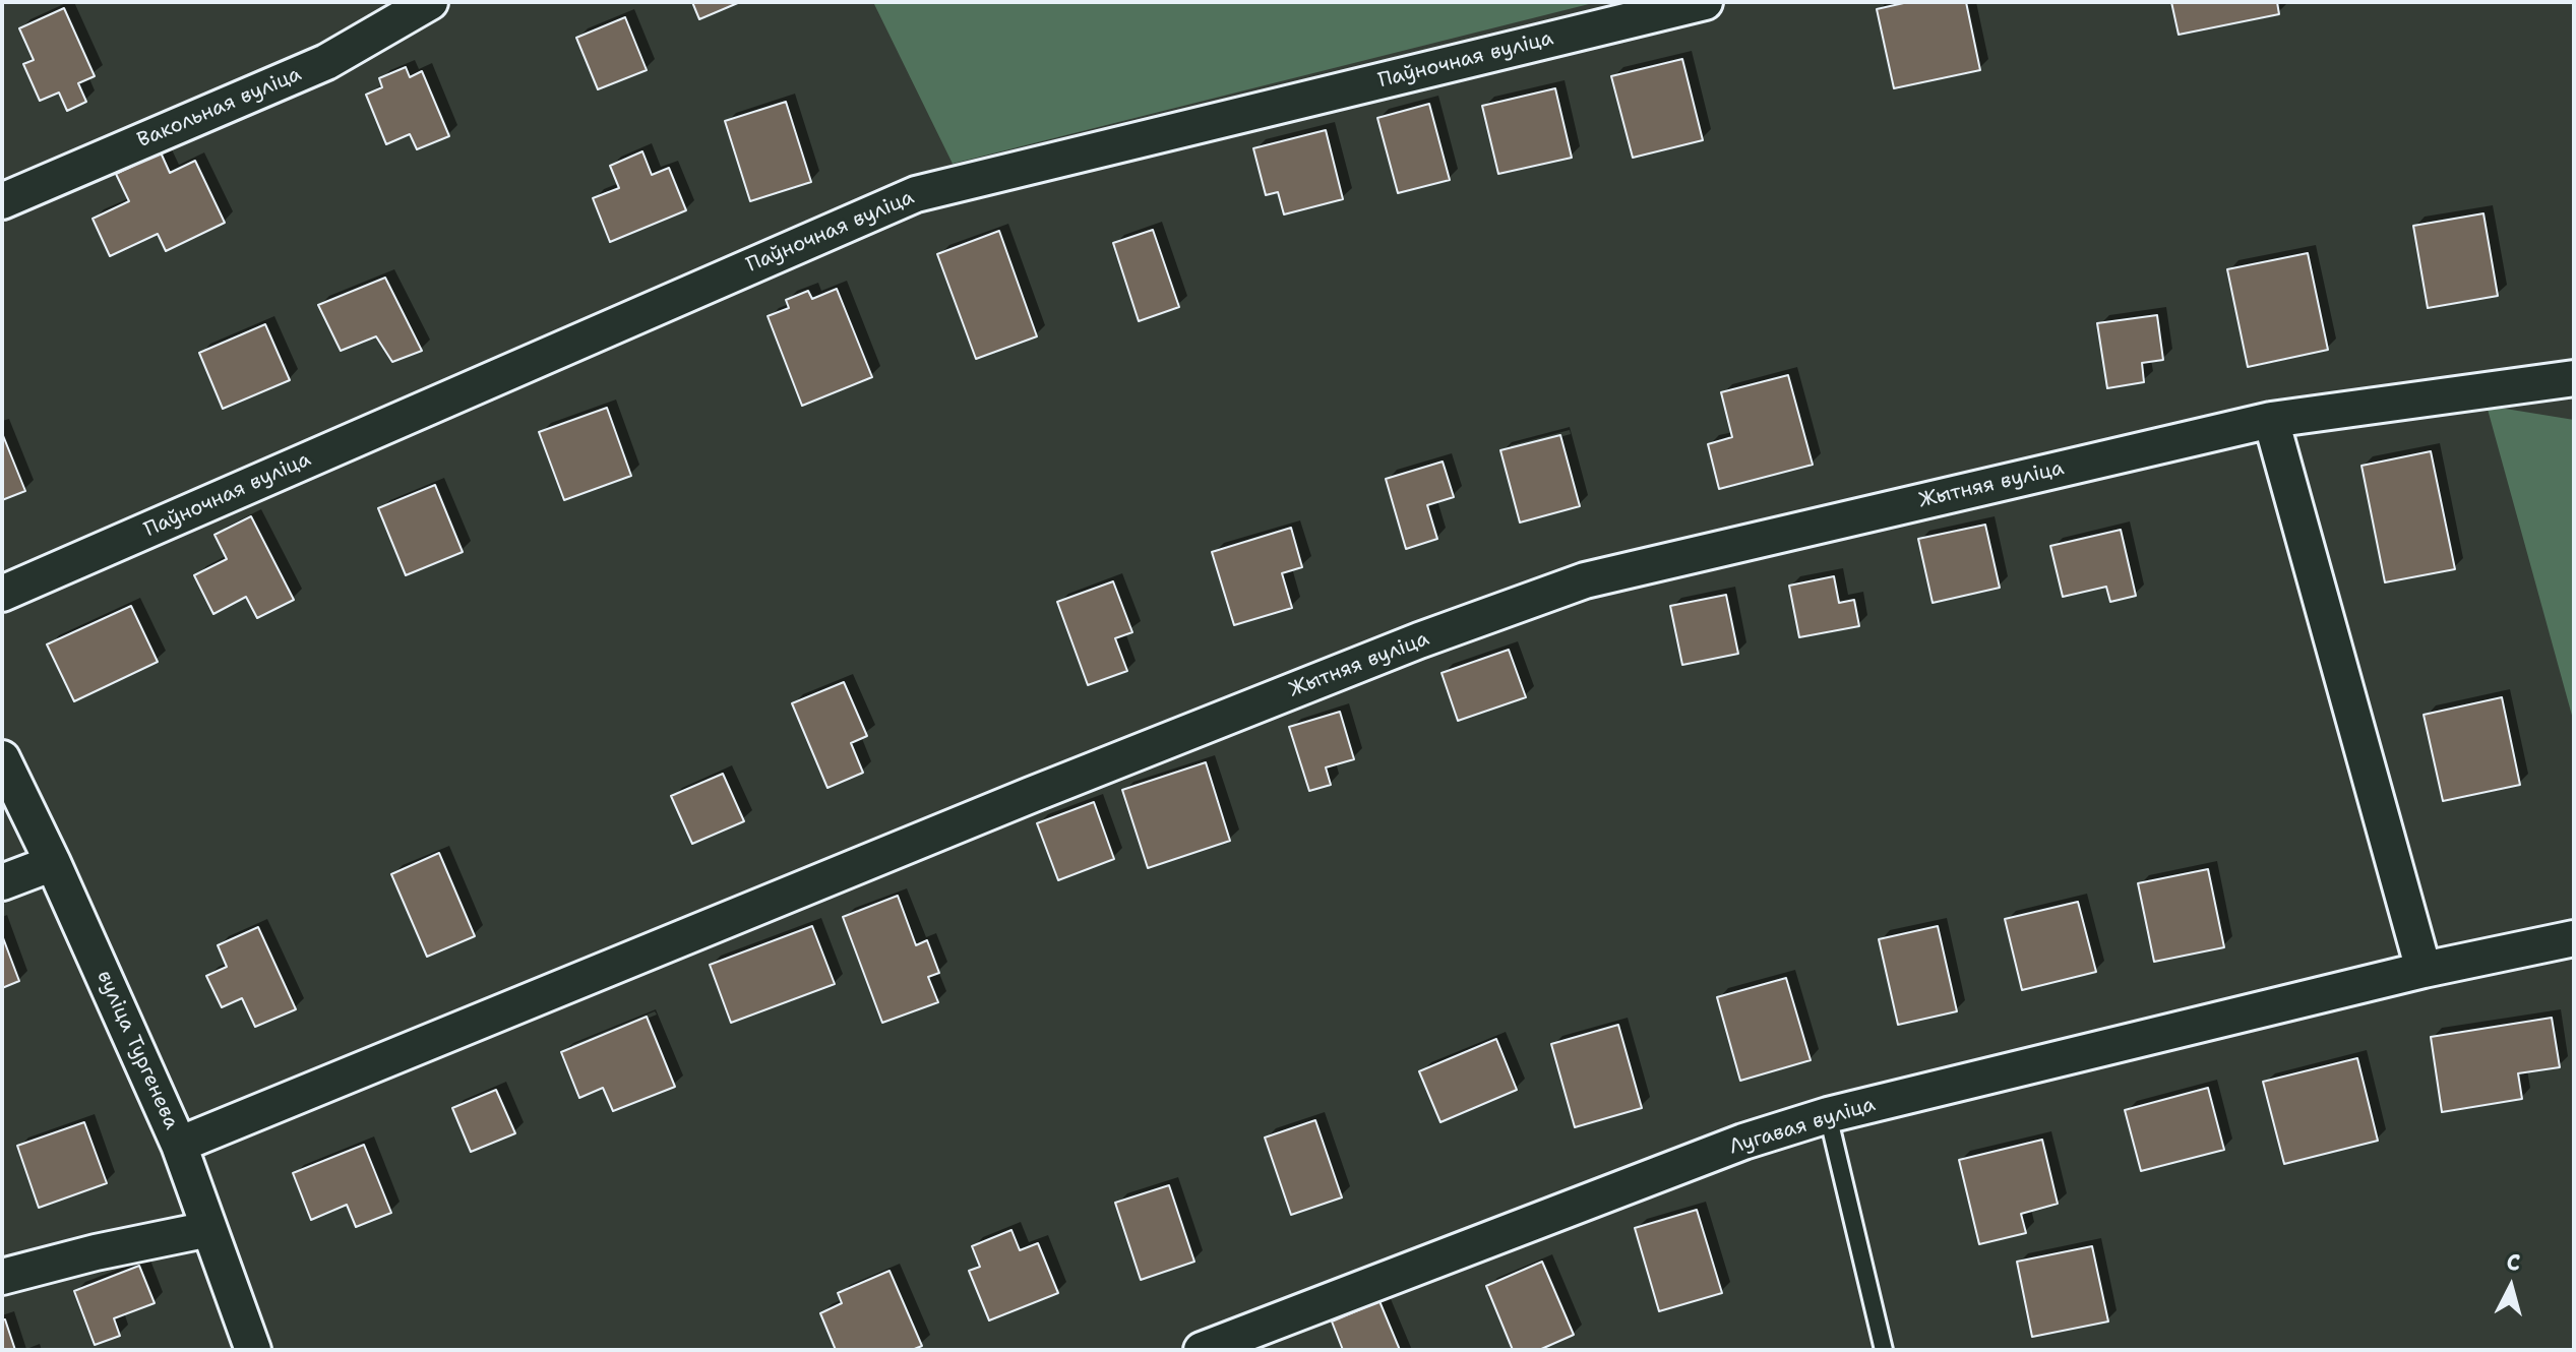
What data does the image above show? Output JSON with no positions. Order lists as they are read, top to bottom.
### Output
{
  "streets": {
    "street": [
      "Паўночная вуліца",
      "Вакольная вуліца",
      "Жытняя вуліца",
      "вуліца Тургенева",
      "Лугавая вуліца"
    ]
  },
  "crossings": [
    ["Жытняя вуліца", "вуліца Тургенева"]
  ],
  "north": "top"
}
